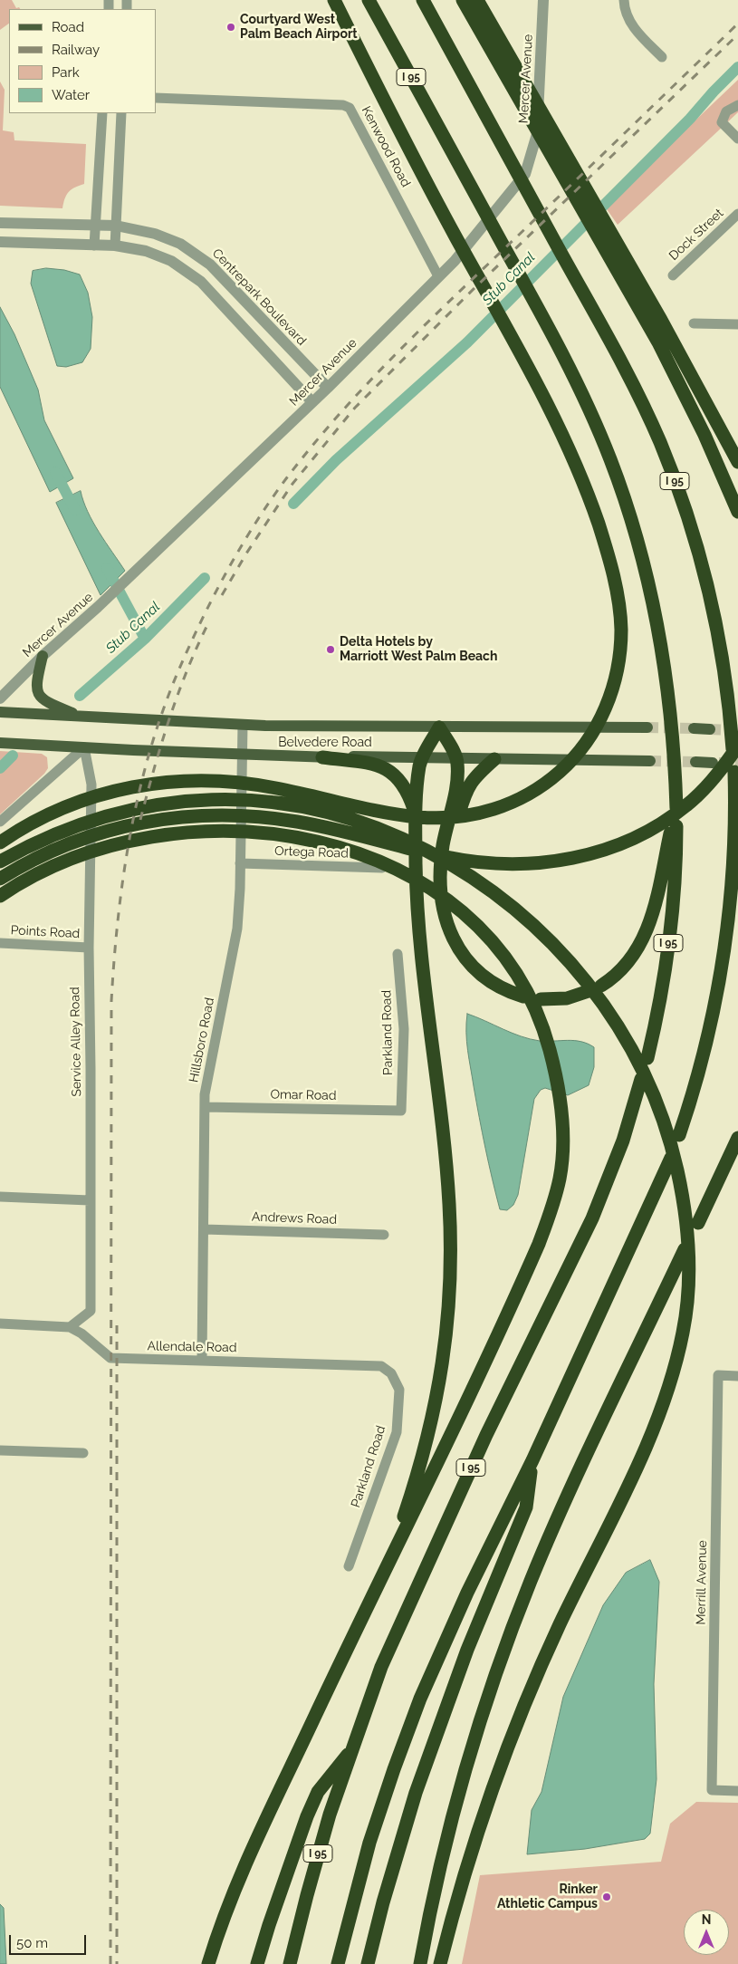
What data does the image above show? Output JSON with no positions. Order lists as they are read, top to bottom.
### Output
{
  "streets": {
    "highway": ["I 95"],
    "main road": ["Belvedere Road"],
    "street": [
      "Mercer Avenue",
      "Kenwood Road",
      "Dock Street",
      "Centrepark Boulevard",
      "Ortega Road",
      "Points Road",
      "Parkland Road",
      "Hillsboro Road",
      "Service Alley Road",
      "Omar Road",
      "Andrews Road",
      "Allendale Road",
      "Merrill Avenue"
    ]
  },
  "crossings": [
    ["Mercer Avenue", "Kenwood Road"],
    ["Mercer Avenue", "Centrepark Boulevard"],
    ["Belvedere Road", "Hillsboro Road"],
    ["Belvedere Road", "Service Alley Road"],
    ["Ortega Road", "Hillsboro Road"],
    ["Points Road", "Service Alley Road"],
    ["Parkland Road", "Omar Road"],
    ["Parkland Road", "Allendale Road"],
    ["Hillsboro Road", "Omar Road"],
    ["Hillsboro Road", "Andrews Road"],
    ["Hillsboro Road", "Allendale Road"],
    ["Service Alley Road", "Allendale Road"]
  ],
  "water": ["Stub Canal"],
  "places": ["Courtyard West Palm Beach Airport", "Delta Hotels by Marriott West Palm Beach", "Rinker Athletic Campus"],
  "legend": [
    "Road",
    "Railway",
    "Park",
    "Water"
  ],
  "scale_bar": "50 m",
  "north": "top"
}
